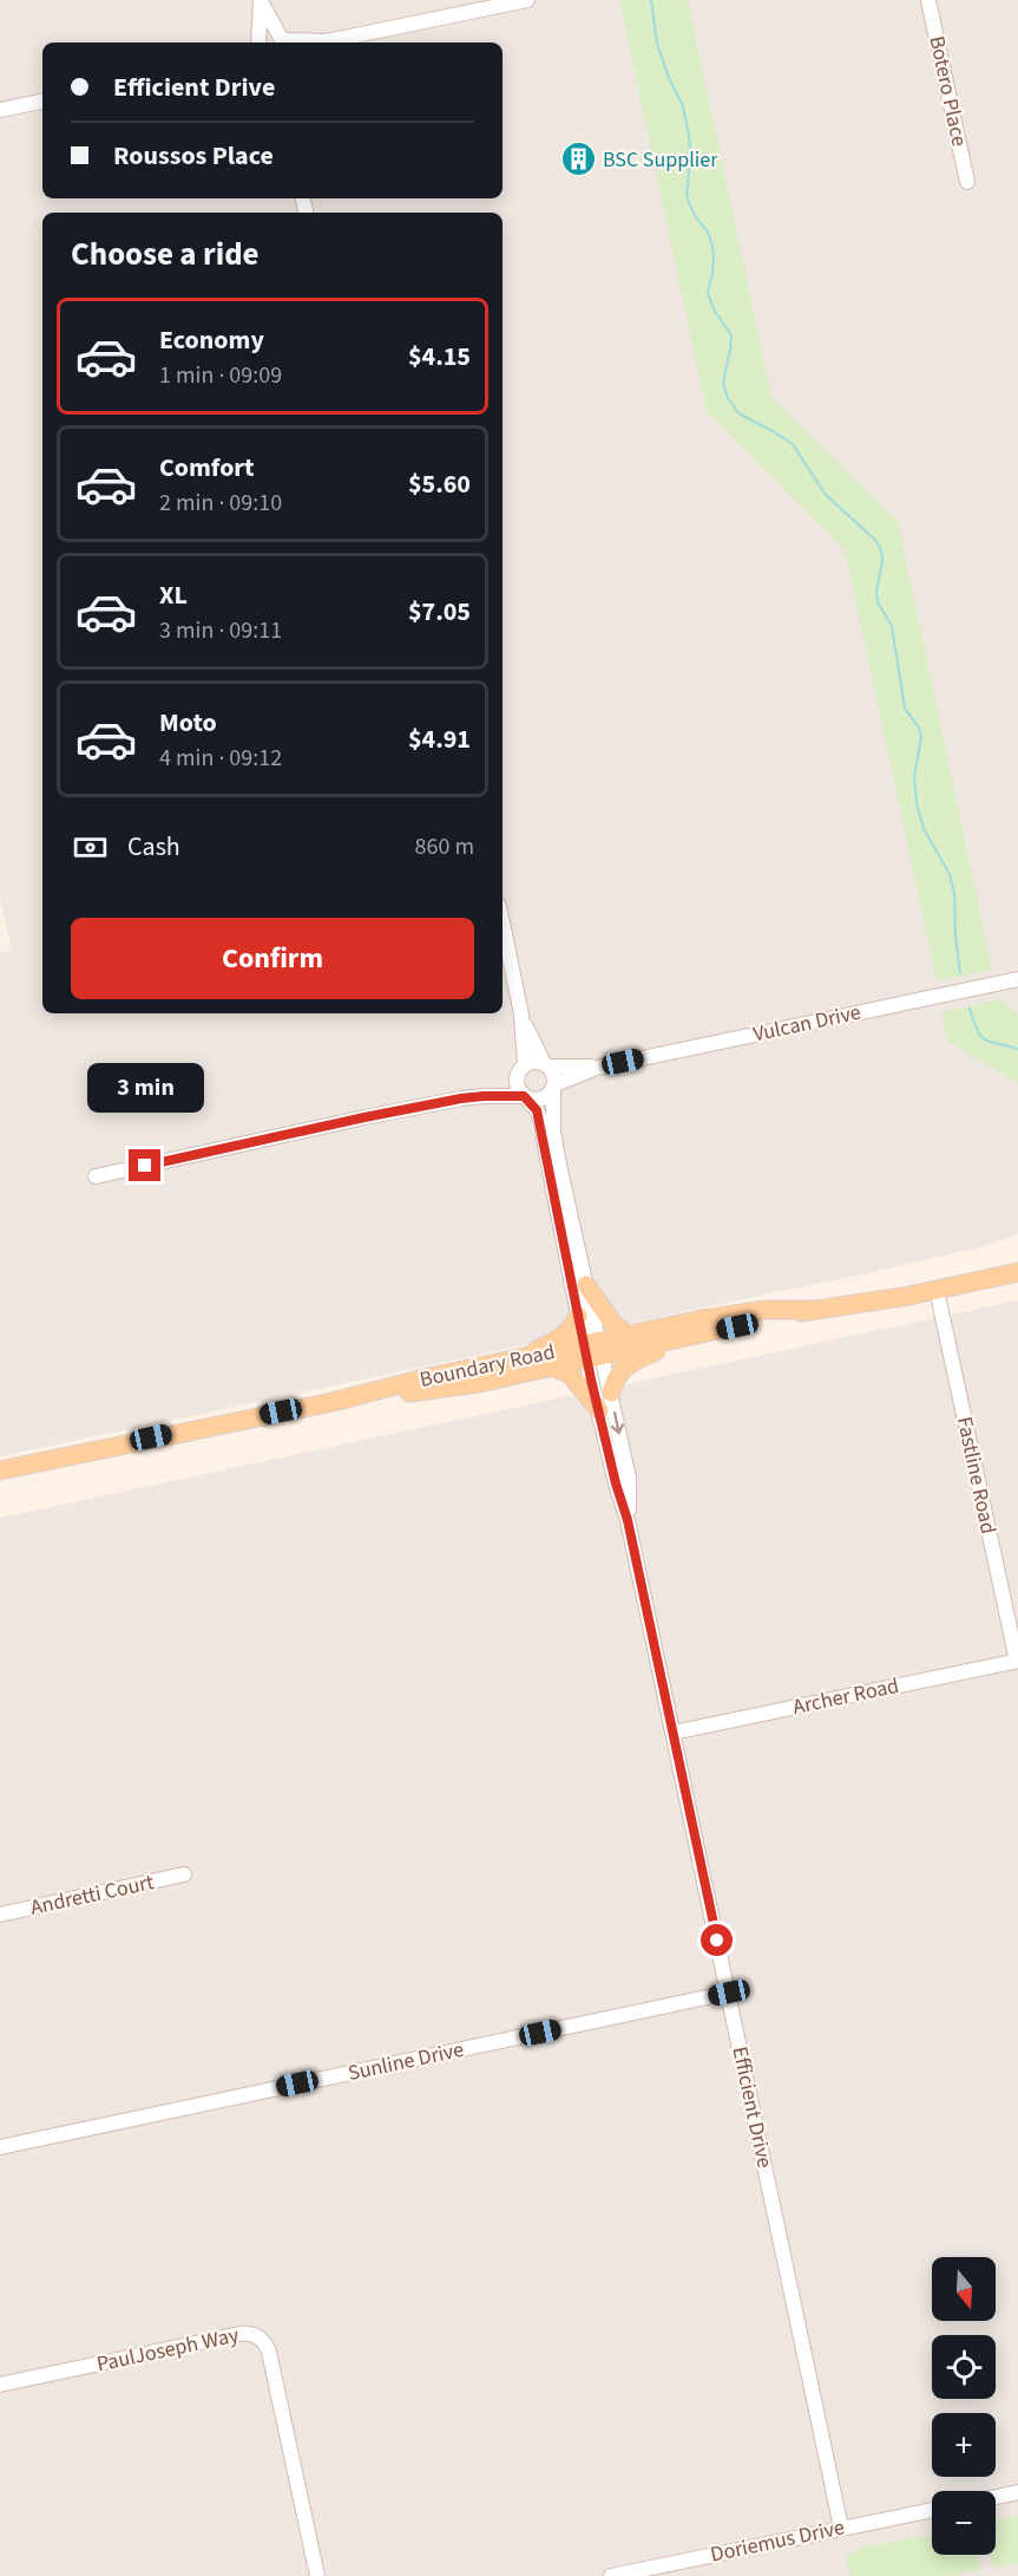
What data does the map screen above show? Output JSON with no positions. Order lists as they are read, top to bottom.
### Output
{
  "streets": {
    "main road": ["Boundary Road"],
    "street": [
      "Botero Place",
      "Vulcan Drive",
      "Fastline Road",
      "Archer Road",
      "Andretti Court",
      "Sunline Drive",
      "Efficient Drive",
      "PaulJoseph Way",
      "Doriemus Drive"
    ]
  },
  "crossings": [
    ["Boundary Road", "Fastline Road"],
    ["Boundary Road", "Efficient Drive"],
    ["Fastline Road", "Archer Road"],
    ["Archer Road", "Efficient Drive"],
    ["Sunline Drive", "Efficient Drive"],
    ["Efficient Drive", "Doriemus Drive"]
  ],
  "places": {
    "building": ["BSC Supplier"]
  },
  "north": "bottom",
  "page": {
    "banner": ["Efficient Drive", "Roussos Place"],
    "heading": "Choose a ride",
    "list": [
      {
        "name": "Economy",
        "note": "1 min · 09:09",
        "value": "$4.15"
      },
      {
        "name": "Comfort",
        "note": "2 min · 09:10",
        "value": "$5.60"
      },
      {
        "name": "XL",
        "note": "3 min · 09:11",
        "value": "$7.05"
      },
      {
        "name": "Moto",
        "note": "4 min · 09:12",
        "value": "$4.91"
      }
    ],
    "pay": ["Cash", "860 m"],
    "buttons": "Confirm",
    "bubble": "3 min",
    "map_buttons": ["+", "−"]
  }
}
